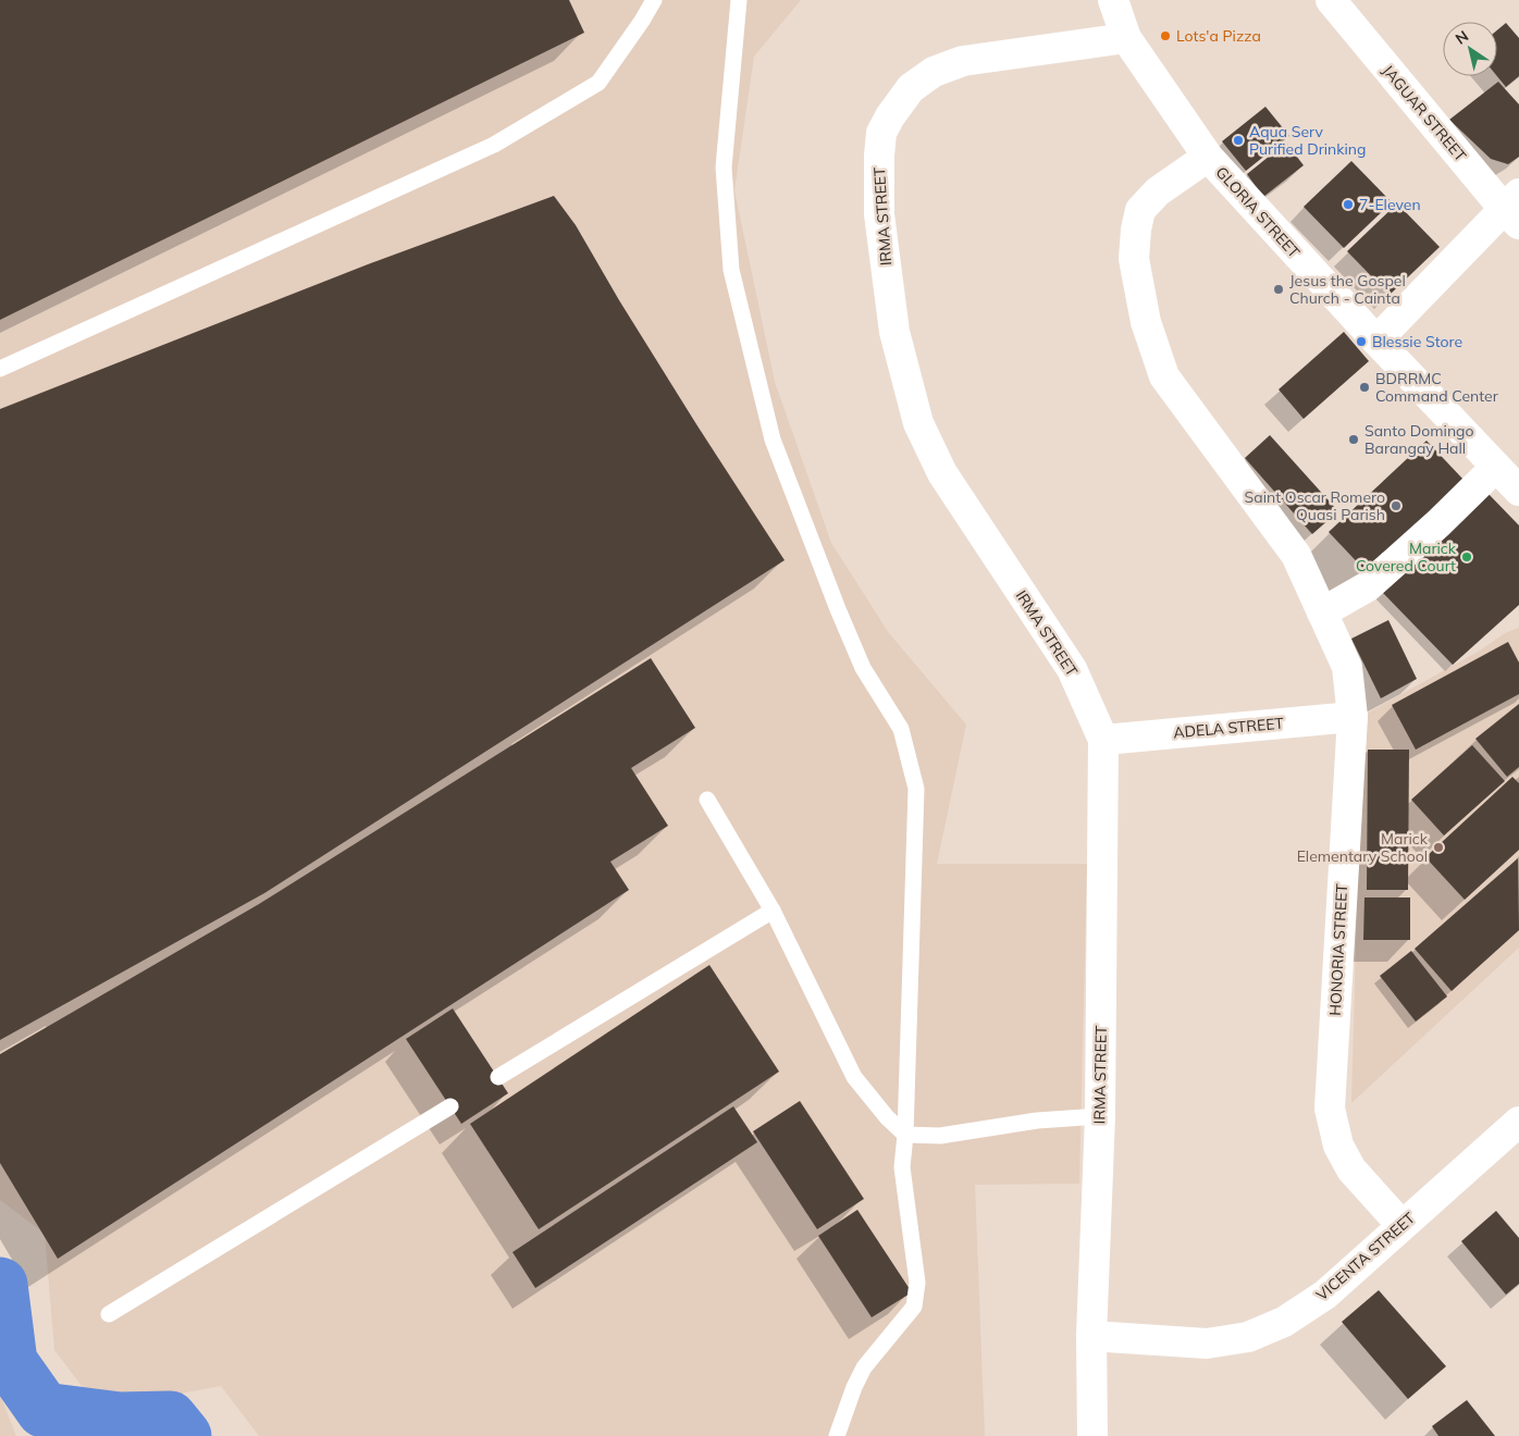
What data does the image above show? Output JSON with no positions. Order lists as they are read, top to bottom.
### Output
{
  "streets": {
    "street": [
      "JAGUAR STREET",
      "GLORIA STREET",
      "IRMA STREET",
      "ADELA STREET",
      "HONORIA STREET",
      "VICENTA STREET"
    ]
  },
  "crossings": [
    ["GLORIA STREET", "IRMA STREET"],
    ["GLORIA STREET", "HONORIA STREET"],
    ["IRMA STREET", "ADELA STREET"],
    ["IRMA STREET", "VICENTA STREET"],
    ["ADELA STREET", "HONORIA STREET"],
    ["HONORIA STREET", "VICENTA STREET"]
  ],
  "places": [
    "Lots'a Pizza",
    "Aqua Serv Purified Drinking",
    "7-Eleven",
    "Jesus the Gospel Church - Cainta",
    "Blessie Store",
    "BDRRMC Command Center",
    "Santo Domingo Barangay Hall",
    "Saint Oscar Romero Quasi Parish",
    "Marick Covered Court",
    "Marick Elementary School"
  ],
  "north": "top left"
}
